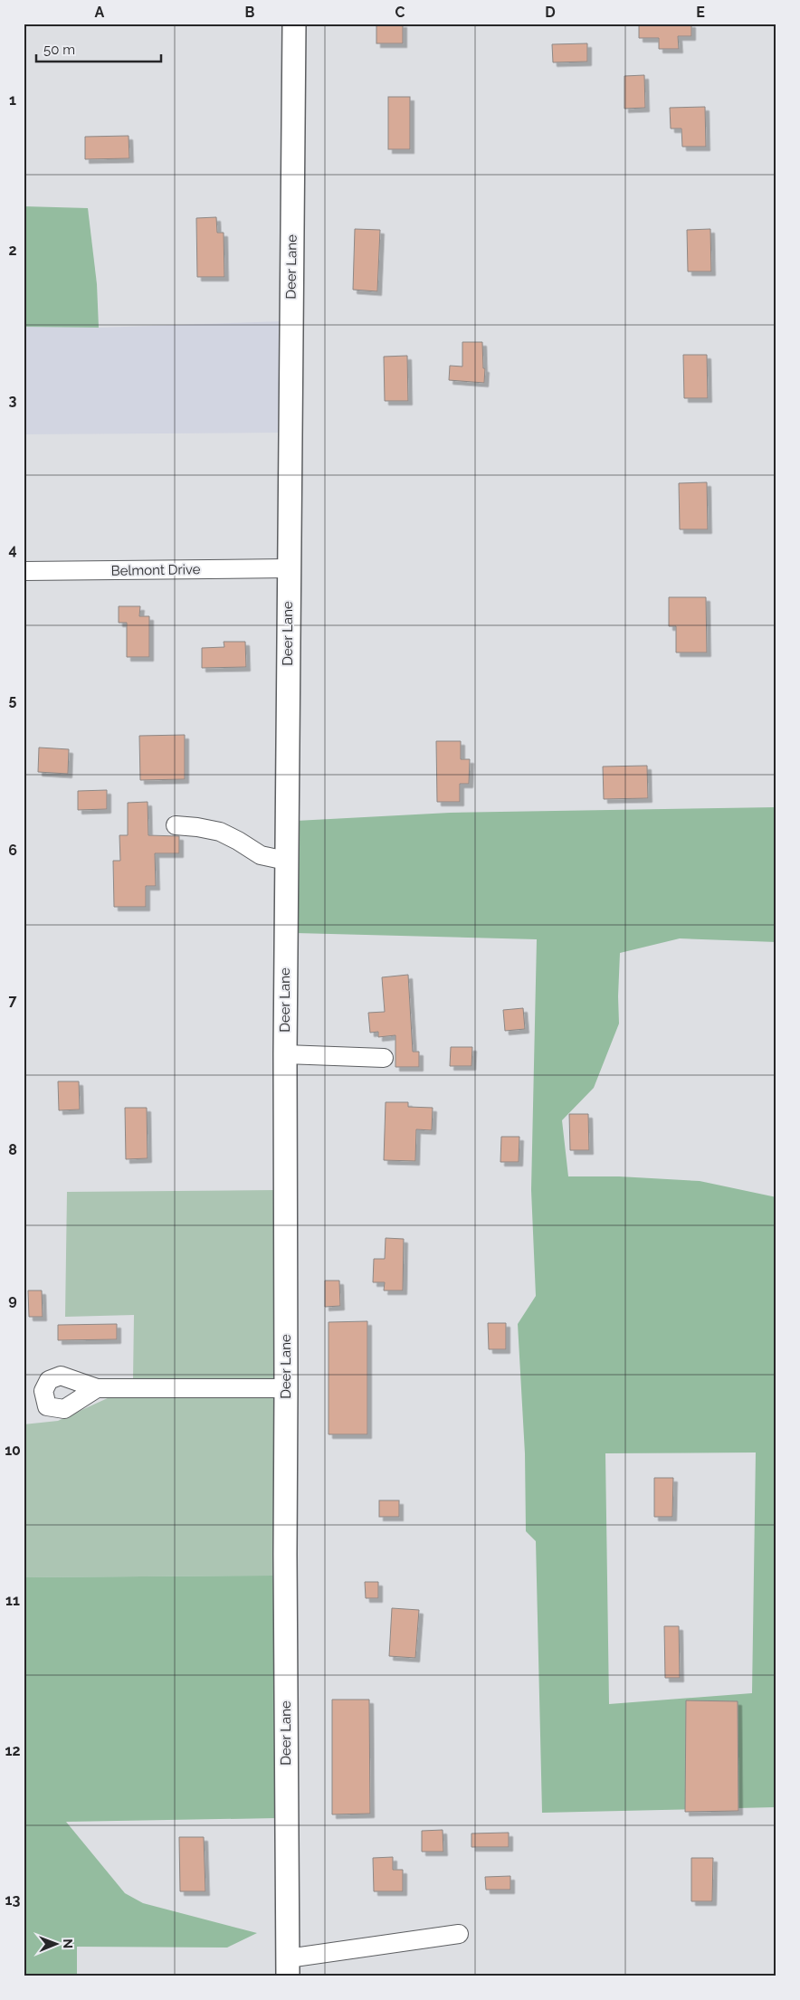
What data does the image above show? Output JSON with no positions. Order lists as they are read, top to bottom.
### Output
{
  "streets": {
    "street": ["Deer Lane", "Belmont Drive"]
  },
  "crossings": [
    ["Deer Lane", "Belmont Drive"]
  ],
  "scale_bar": "50 m",
  "north": "right",
  "grid": {
    "columns": [
      "A",
      "B",
      "C",
      "D",
      "E"
    ],
    "rows": [
      "1",
      "2",
      "3",
      "4",
      "5",
      "6",
      "7",
      "8",
      "9",
      "10",
      "11",
      "12",
      "13"
    ]
  }
}
